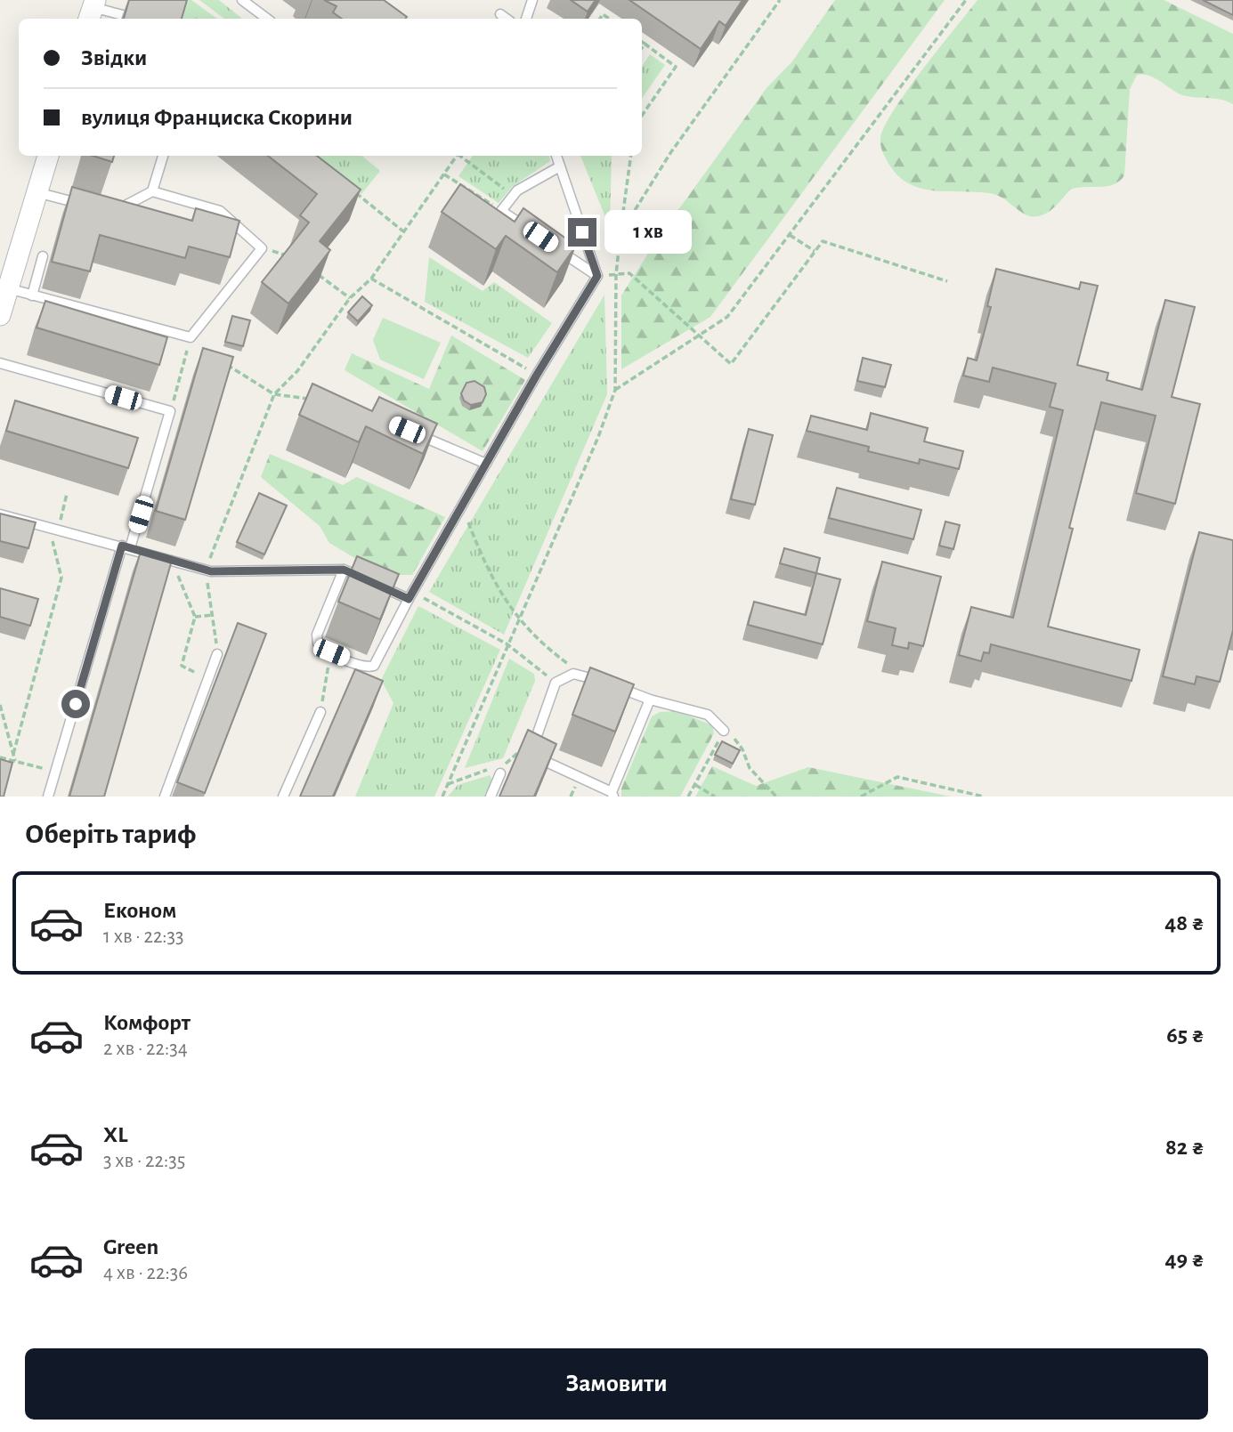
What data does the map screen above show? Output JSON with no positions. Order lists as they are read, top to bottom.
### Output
{
  "page": {
    "banner": ["Звідки", "вулиця Франциска Скорини"],
    "bubble": "1 хв",
    "heading": "Оберіть тариф",
    "list": [
      {
        "name": "Економ",
        "note": "1 хв · 22:33",
        "value": "48 ₴"
      },
      {
        "name": "Комфорт",
        "note": "2 хв · 22:34",
        "value": "65 ₴"
      },
      {
        "name": "XL",
        "note": "3 хв · 22:35",
        "value": "82 ₴"
      },
      {
        "name": "Green",
        "note": "4 хв · 22:36",
        "value": "49 ₴"
      }
    ],
    "buttons": "Замовити"
  }
}
